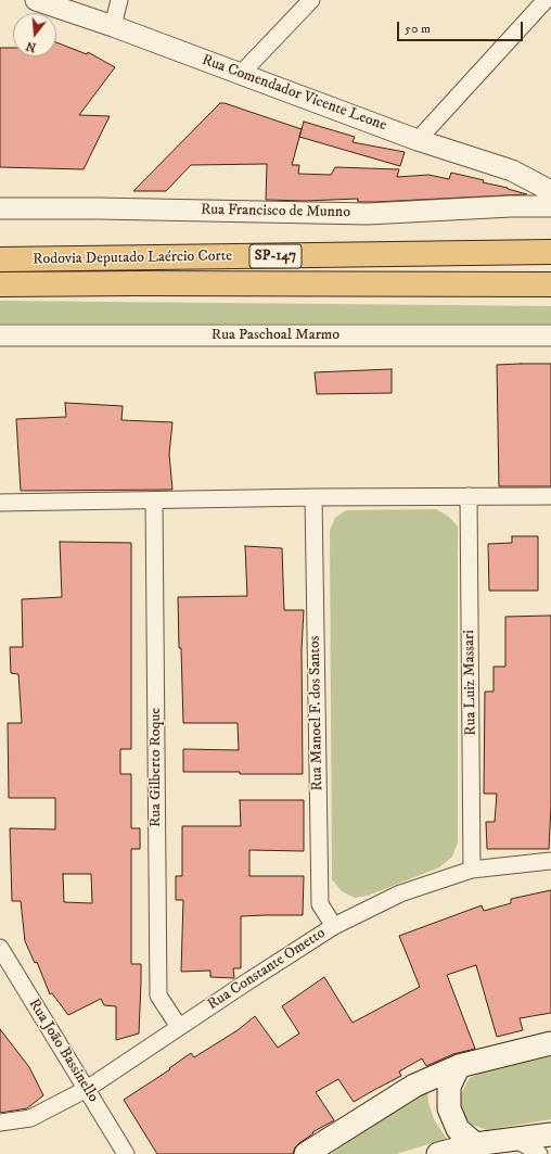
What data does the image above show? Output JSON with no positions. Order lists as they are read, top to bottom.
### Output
{
  "streets": {
    "highway": ["SP-147", "Rodovia Deputado Laércio Corte"],
    "street": [
      "Rua Comendador Vicente Leone",
      "Rua Francisco de Munno",
      "Rua Paschoal Marmo",
      "Rua Luiz Massari",
      "Rua Manoel F. dos Santos",
      "Rua Gilberto Roque",
      "Rua Constante Ometto",
      "Rua João Bassinello"
    ]
  },
  "crossings": [
    ["Rua Luiz Massari", "Rua Constante Ometto"],
    ["Rua Manoel F. dos Santos", "Rua Constante Ometto"],
    ["Rua Gilberto Roque", "Rua Constante Ometto"],
    ["Rua Constante Ometto", "Rua João Bassinello"]
  ],
  "scale_bar": "50 m",
  "north": "bottom"
}
